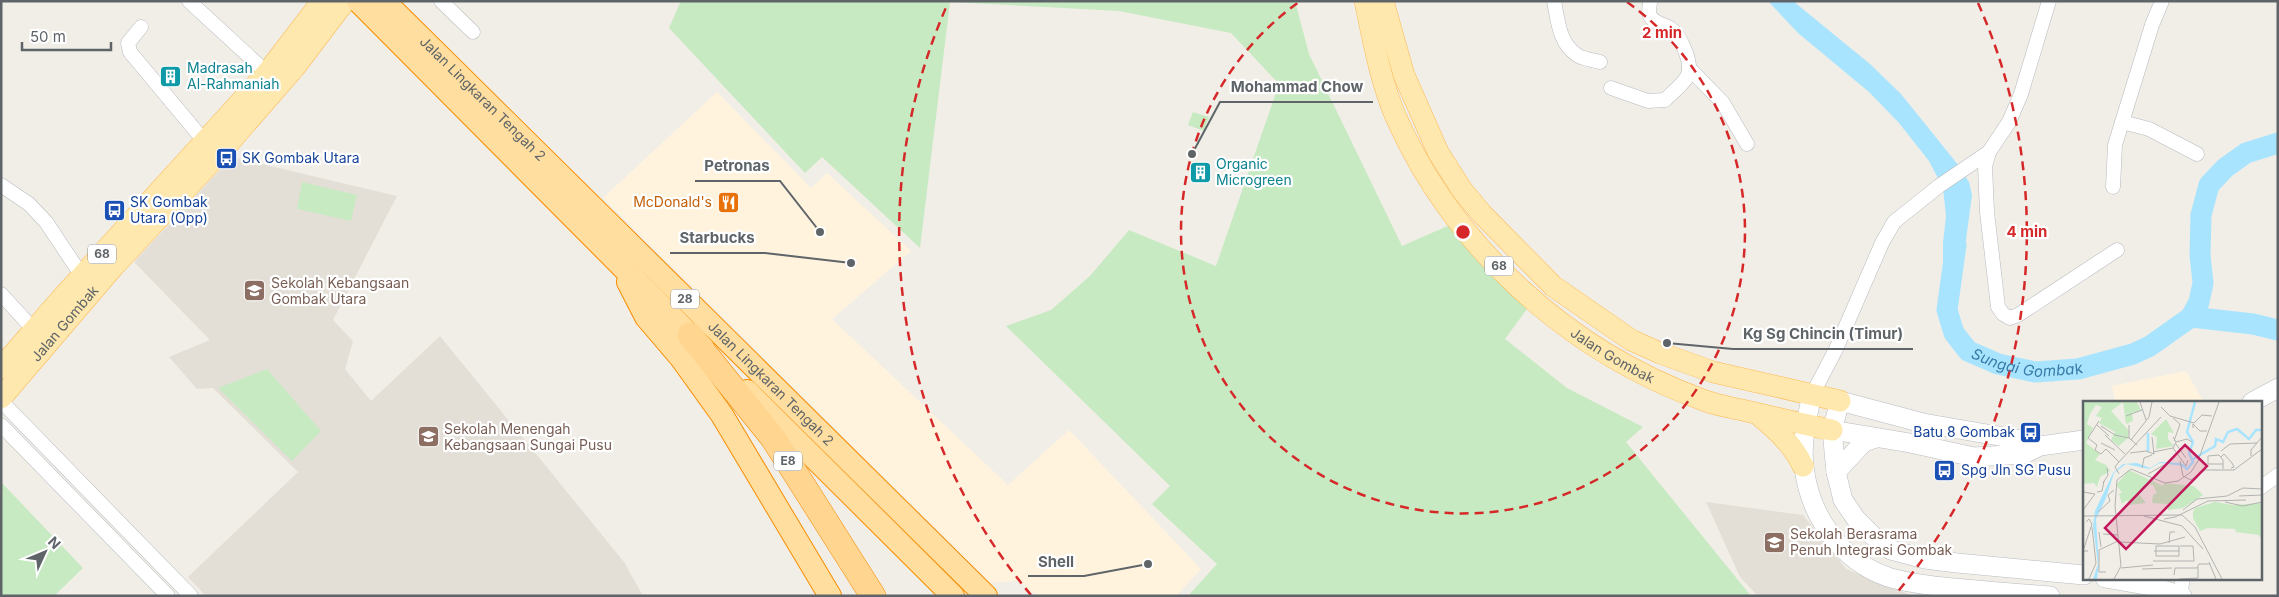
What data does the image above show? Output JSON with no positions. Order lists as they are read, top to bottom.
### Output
{
  "streets": {
    "highway": ["Jalan Lingkaran Tengah 2", "28", "E8"],
    "main road": ["68", "Jalan Gombak"]
  },
  "crossings": [
    ["Jalan Lingkaran Tengah 2", "Jalan Gombak"],
    ["Jalan Lingkaran Tengah 2", "E8"]
  ],
  "water": ["Sungai Gombak"],
  "places": {
    "building": ["Madrasah Al-Rahmaniah", "Organic Microgreen"],
    "other": [
      "Mohammad Chow",
      "Petronas",
      "Starbucks",
      "Kg Sg Chincin (Timur)",
      "Shell"
    ],
    "bus stop": [
      "SK Gombak Utara",
      "SK Gombak Utara (Opp)",
      "Batu 8 Gombak",
      "Spg Jln SG Pusu"
    ],
    "restaurant": ["McDonald's"],
    "school or university": ["Sekolah Kebangsaan Gombak Utara", "Sekolah Menengah Kebangsaan Sungai Pusu", "Sekolah Berasrama Penuh Integrasi Gombak"]
  },
  "scale_bar": "50 m",
  "north": "top right",
  "rings": ["2 min", "4 min"]
}
